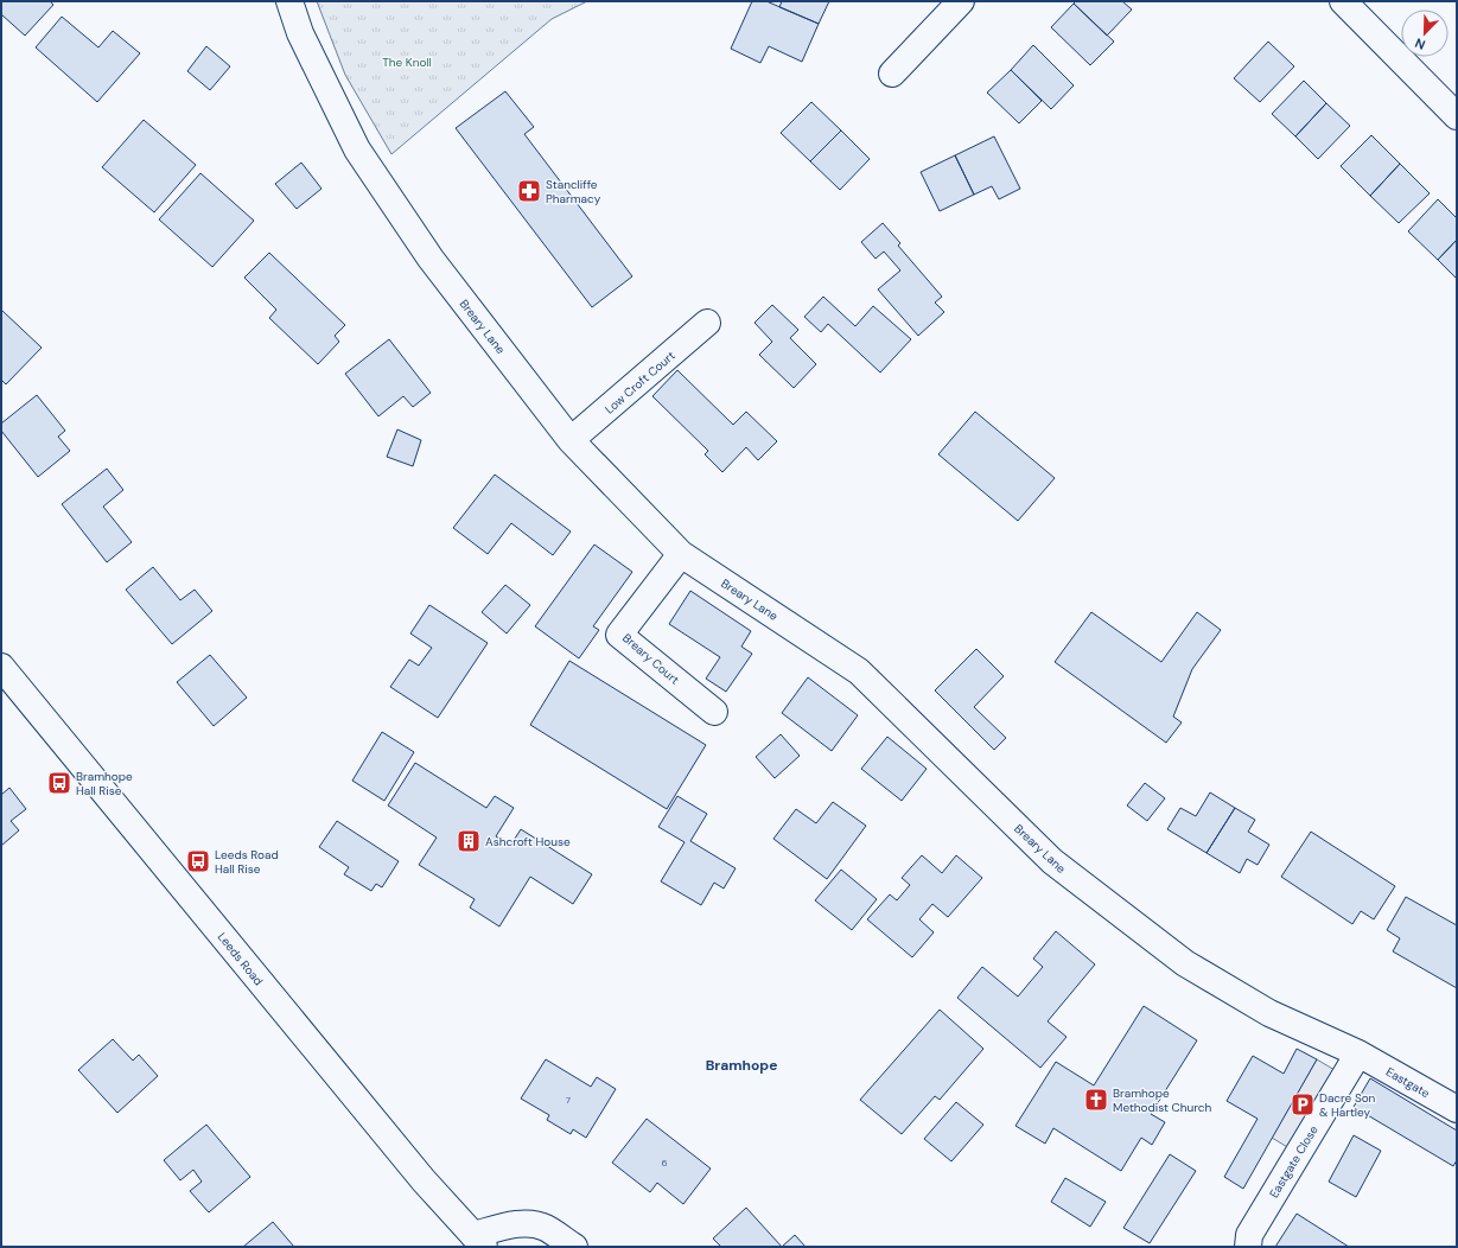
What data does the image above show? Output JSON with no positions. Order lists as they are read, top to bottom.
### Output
{
  "streets": {
    "main road": [
      "Breary Lane",
      "Low Croft Court",
      "Breary Court",
      "Leeds Road",
      "Eastgate",
      "Eastgate Close"
    ]
  },
  "crossings": [
    ["Breary Lane", "Low Croft Court"],
    ["Breary Lane", "Breary Court"],
    ["Breary Lane", "Eastgate"],
    ["Breary Lane", "Eastgate Close"],
    ["Eastgate", "Eastgate Close"]
  ],
  "districts": ["Bramhope"],
  "parks": ["The Knoll"],
  "places": {
    "pharmacy": ["Stancliffe Pharmacy"],
    "bus stop": ["Bramhope Hall Rise", "Leeds Road Hall Rise"],
    "building": ["Ashcroft House"],
    "church": ["Bramhope Methodist Church"],
    "parking": ["Dacre Son & Hartley"]
  },
  "house_numbers": ["7", "6"],
  "north": "bottom left"
}
